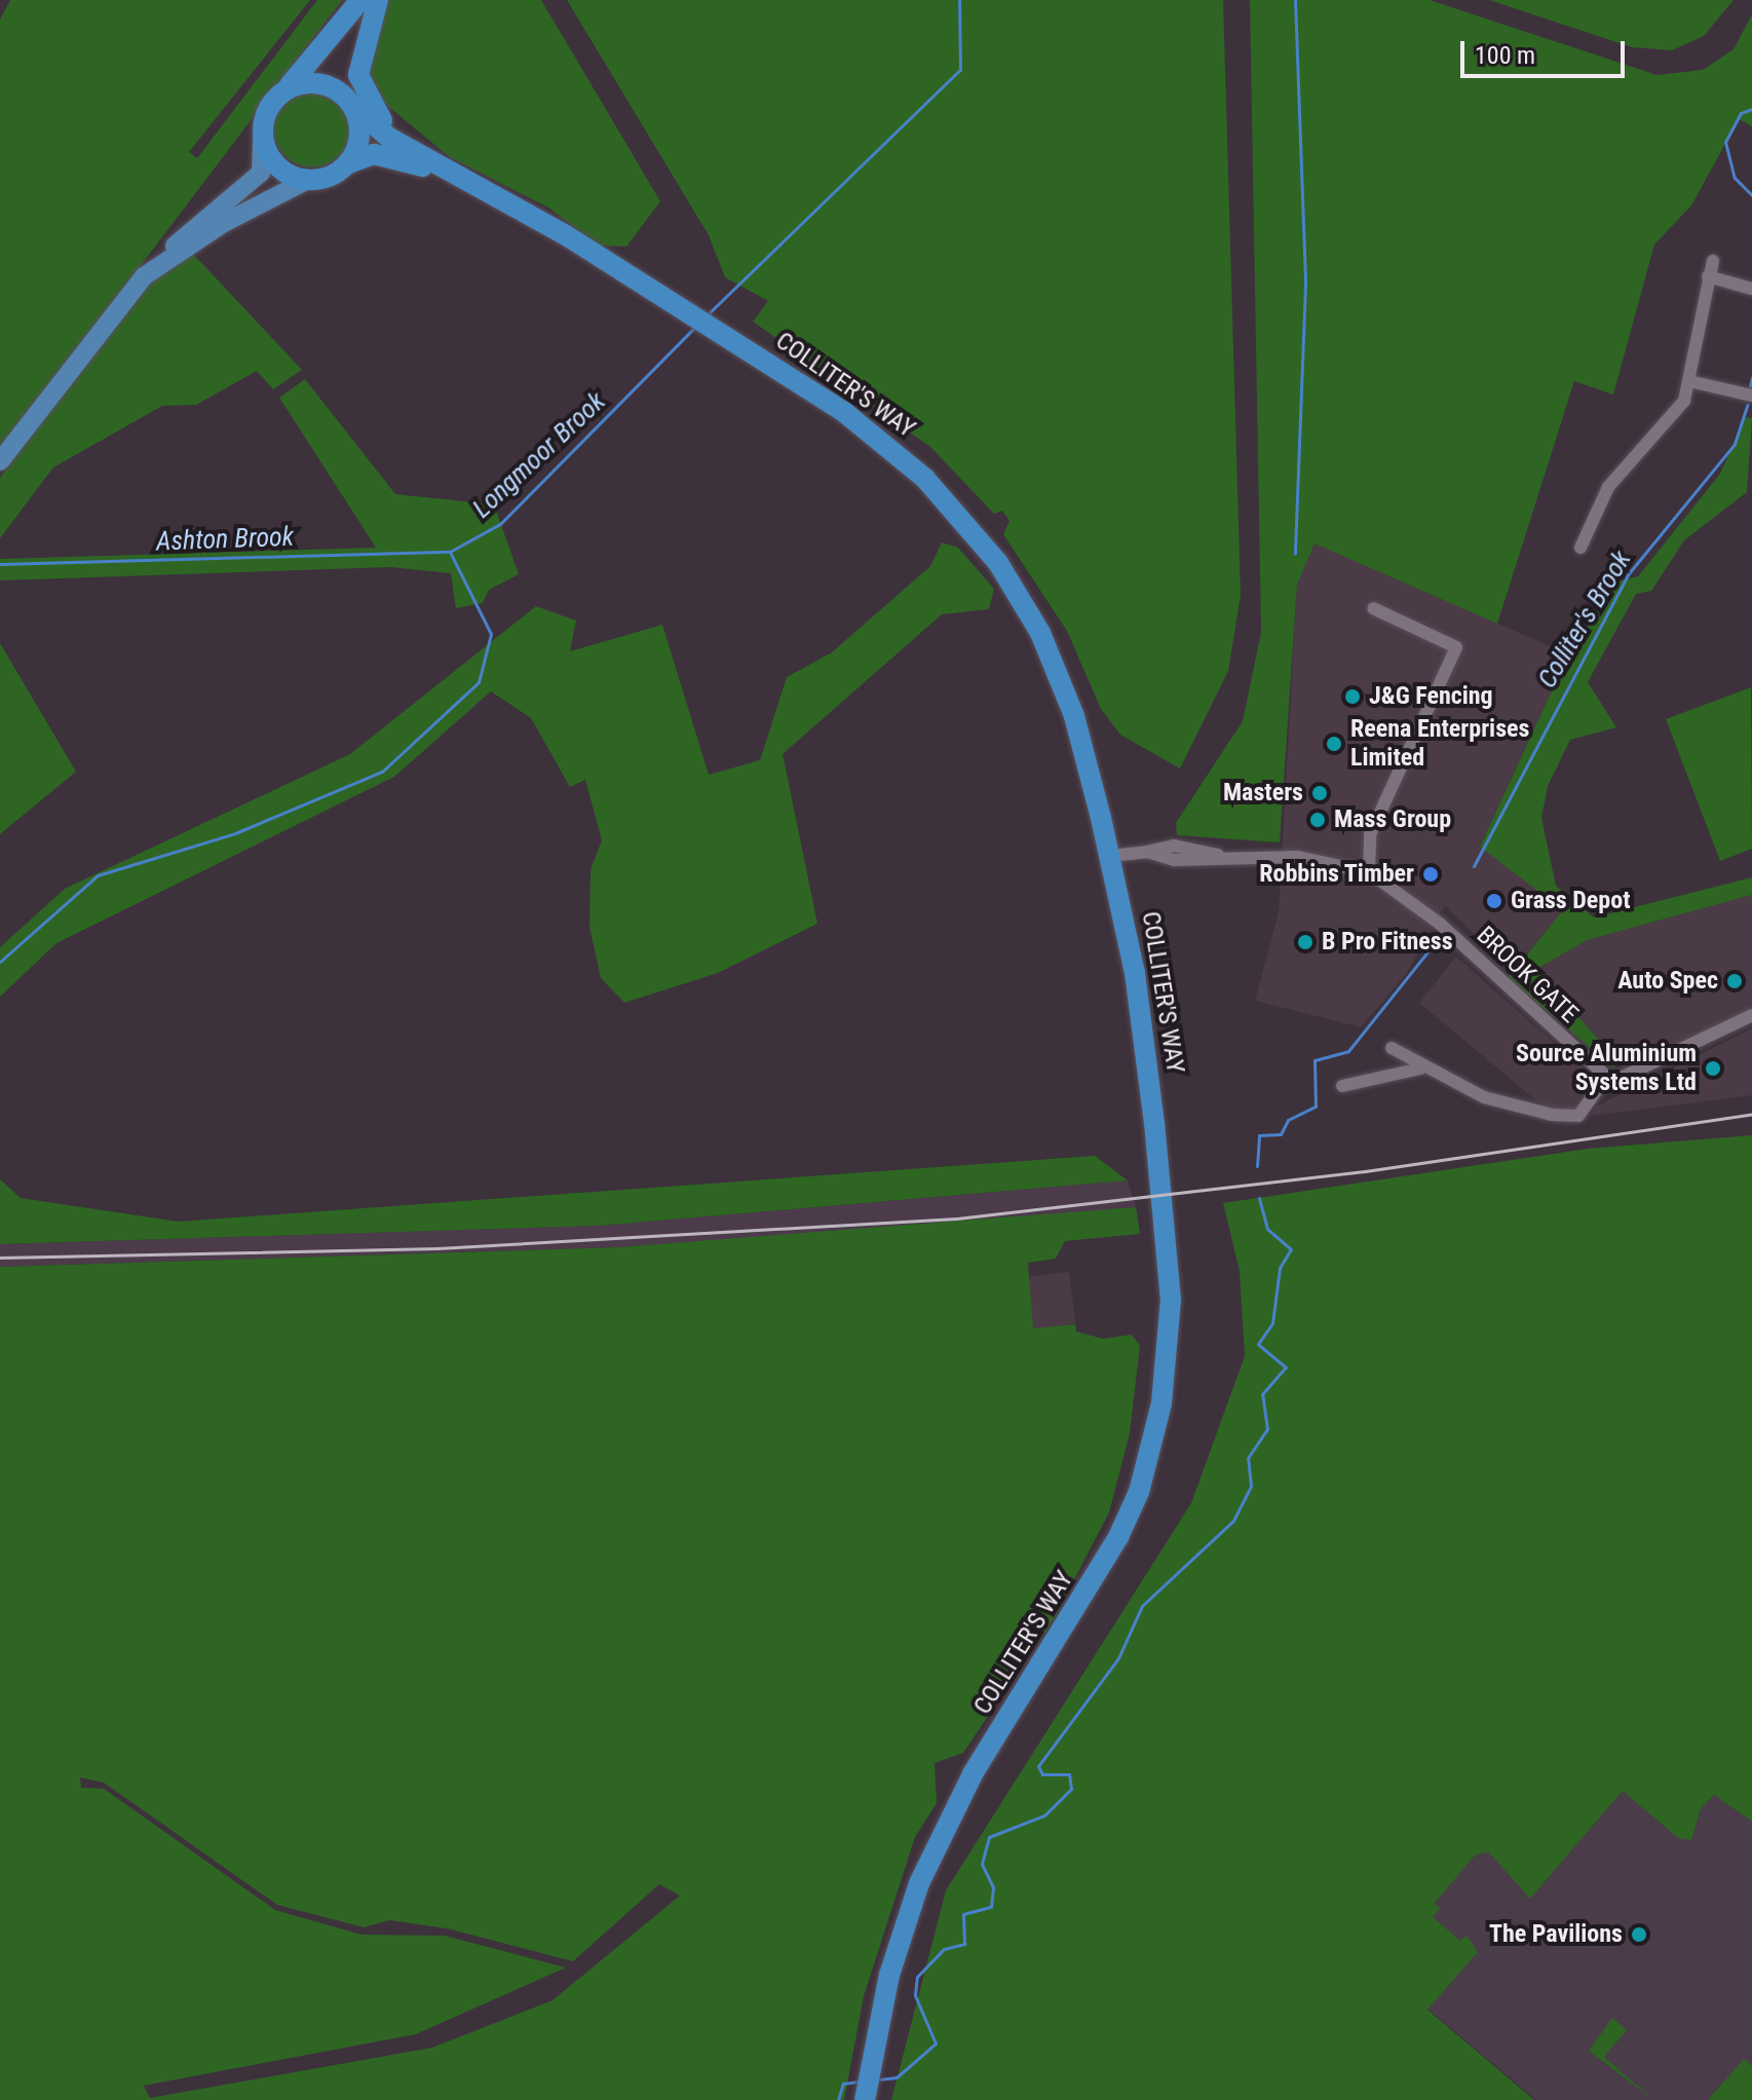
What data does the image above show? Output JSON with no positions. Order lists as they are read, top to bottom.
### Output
{
  "streets": {
    "highway": ["COLLITER'S WAY"],
    "street": ["BROOK GATE"]
  },
  "water": ["Longmoor Brook", "Ashton Brook", "Colliter's Brook"],
  "places": [
    "J&G Fencing",
    "Reena Enterprises Limited",
    "Masters",
    "Mass Group",
    "Robbins Timber",
    "Grass Depot",
    "B Pro Fitness",
    "Auto Spec",
    "Source Aluminium Systems Ltd",
    "The Pavilions"
  ],
  "scale_bar": "100 m"
}
